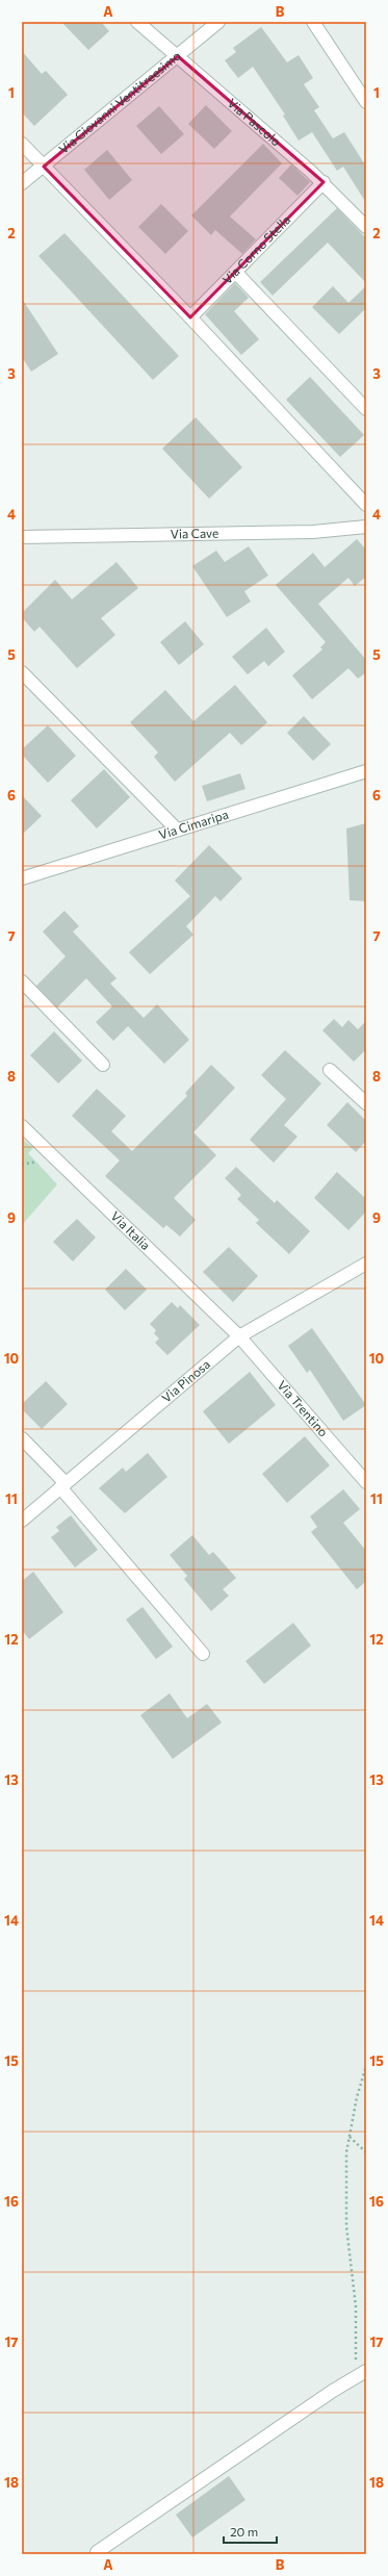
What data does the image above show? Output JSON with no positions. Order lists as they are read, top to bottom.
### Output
{
  "streets": {
    "street": [
      "Via Giovanni Ventitreesimo",
      "Via Pascolo",
      "Via Corno Stella",
      "Via Cave",
      "Via Cimaripa",
      "Via Italia",
      "Via Pinosa",
      "Via Trentino"
    ]
  },
  "crossings": [
    ["Via Giovanni Ventitreesimo", "Via Pascolo"],
    ["Via Pascolo", "Via Corno Stella"],
    ["Via Italia", "Via Pinosa"],
    ["Via Italia", "Via Trentino"],
    ["Via Pinosa", "Via Trentino"]
  ],
  "scale_bar": "20 m",
  "grid": {
    "columns": ["A", "B"],
    "rows": [
      "1",
      "2",
      "3",
      "4",
      "5",
      "6",
      "7",
      "8",
      "9",
      "10",
      "11",
      "12",
      "13",
      "14",
      "15",
      "16",
      "17",
      "18"
    ]
  }
}
